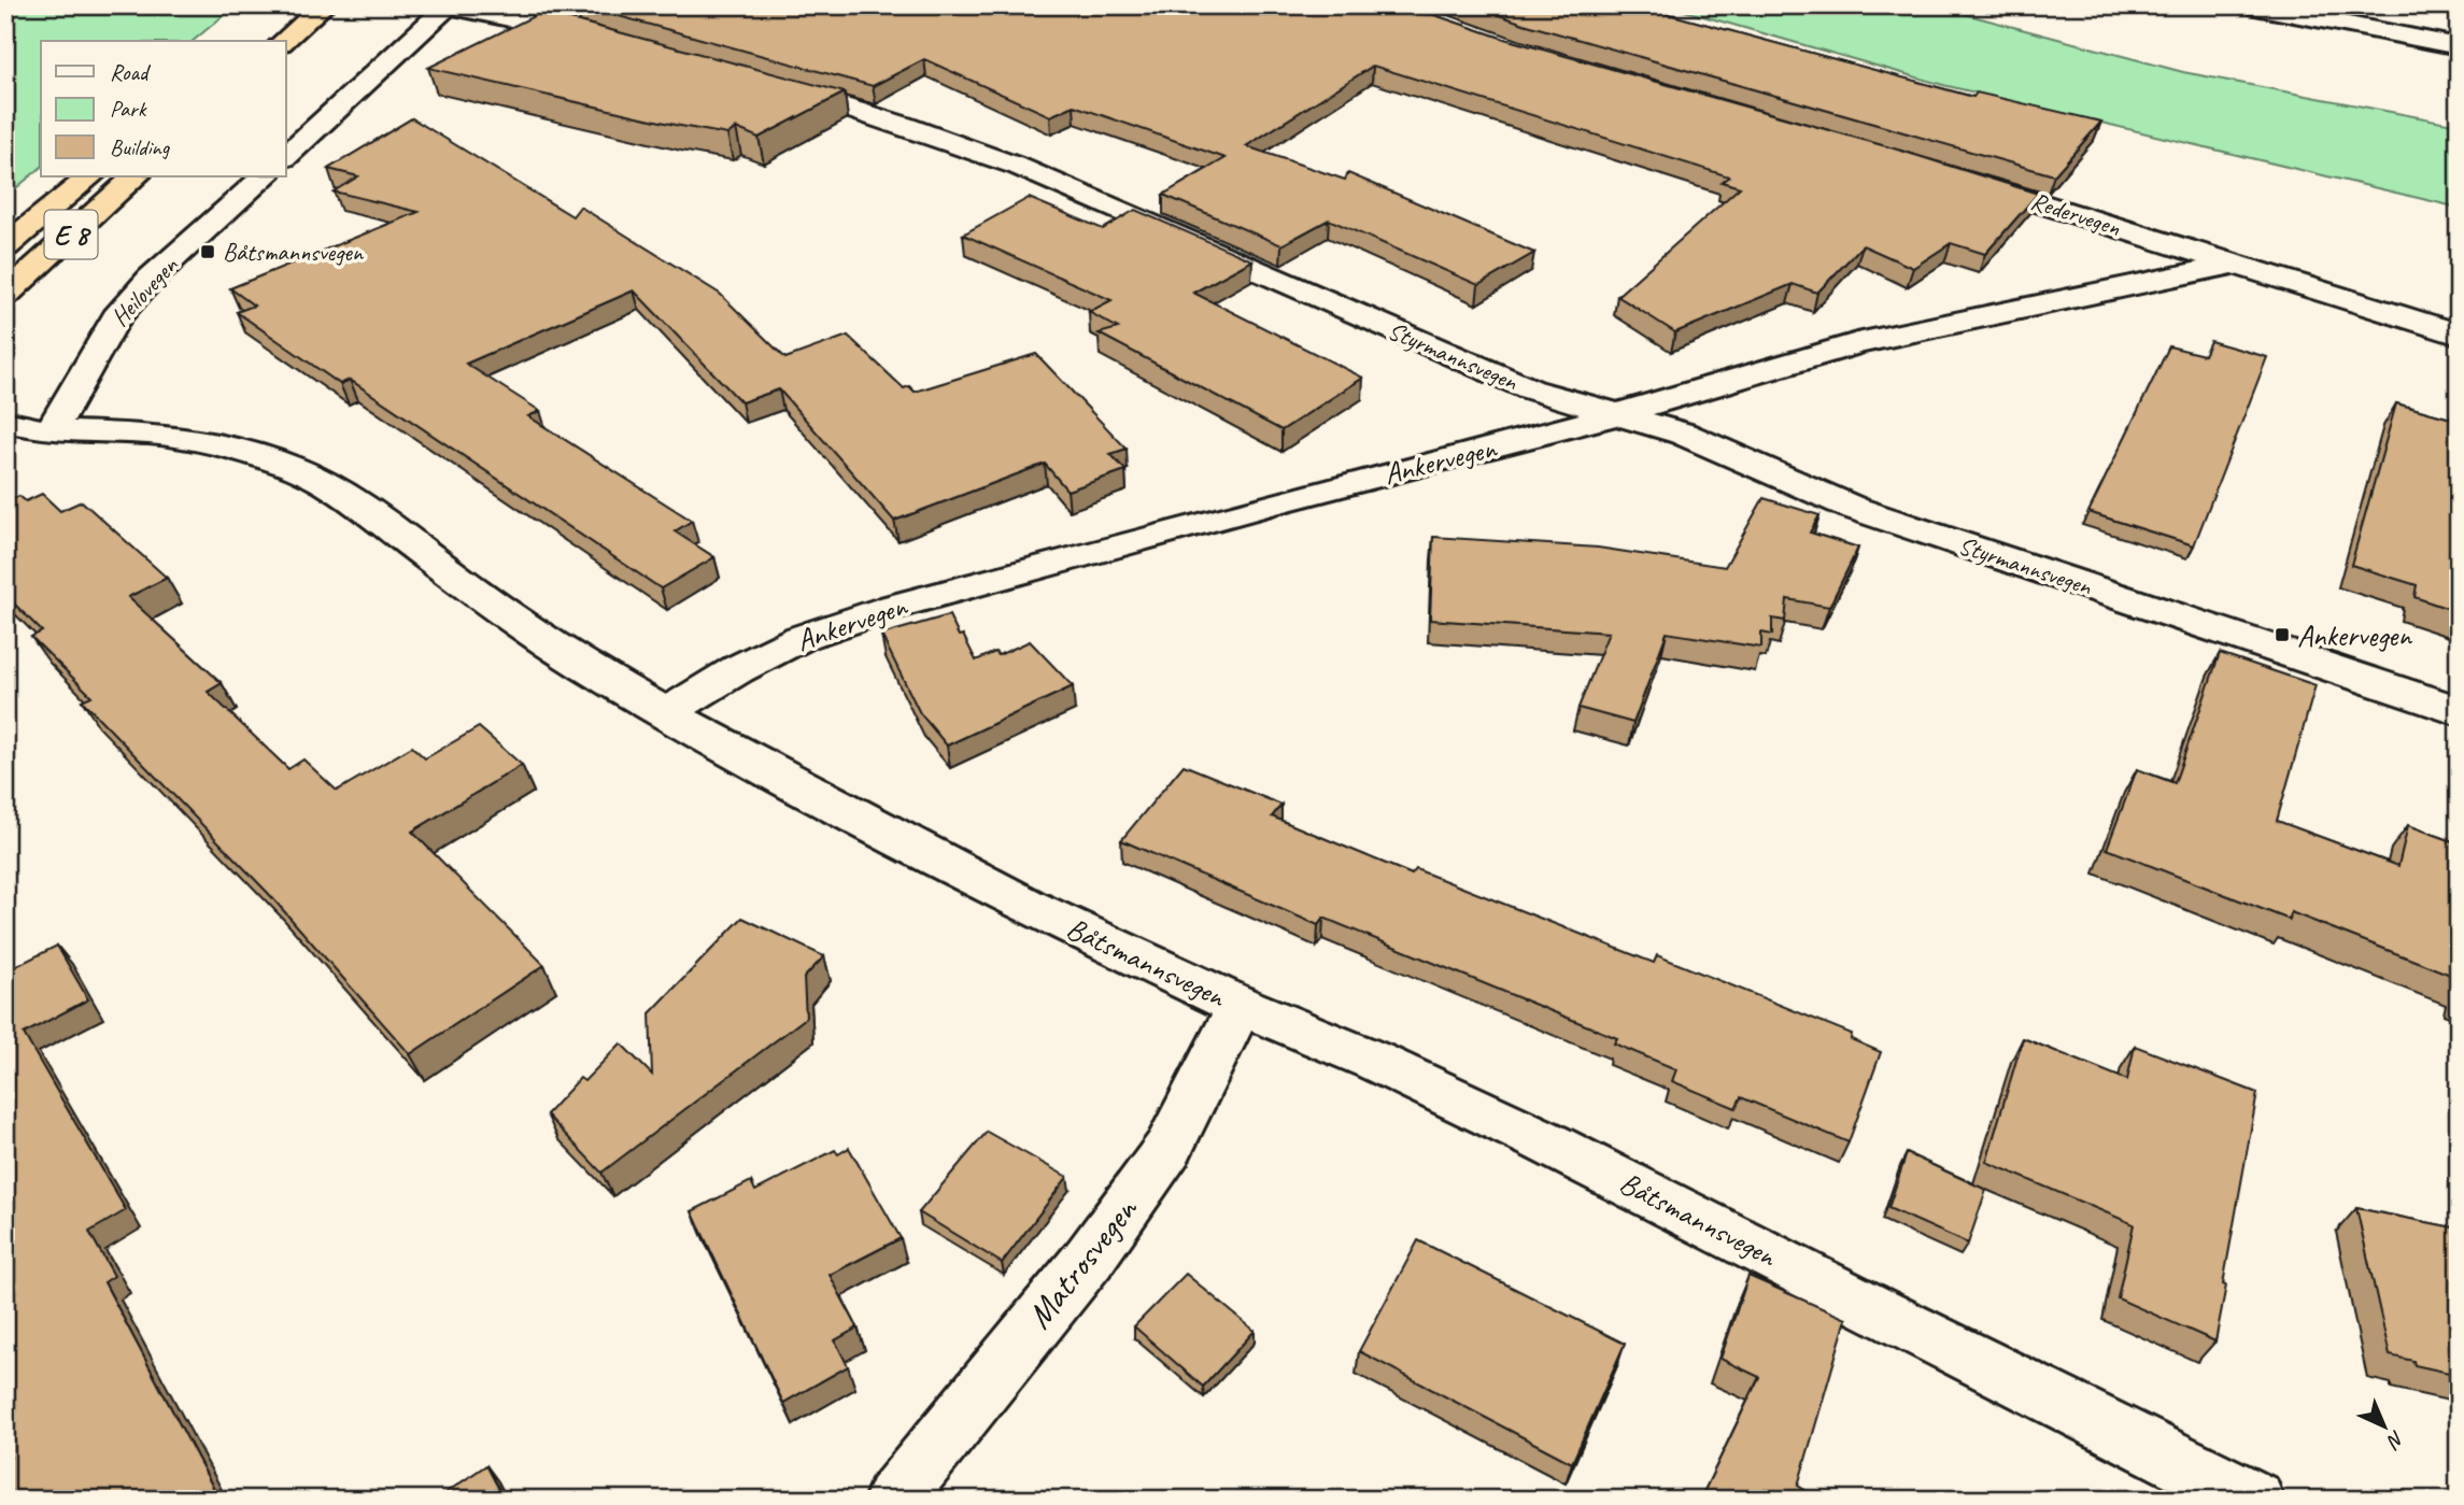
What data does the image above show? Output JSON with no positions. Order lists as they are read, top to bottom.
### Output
{
  "streets": {
    "highway": ["E 8"],
    "street": [
      "Redervegen",
      "Heilovegen",
      "Styrmannsvegen",
      "Ankervegen",
      "Båtsmannsvegen",
      "Matrosvegen"
    ]
  },
  "crossings": [
    ["Redervegen", "Ankervegen"],
    ["Heilovegen", "Båtsmannsvegen"],
    ["Styrmannsvegen", "Ankervegen"],
    ["Ankervegen", "Båtsmannsvegen"],
    ["Båtsmannsvegen", "Matrosvegen"]
  ],
  "places": {
    "transit": ["Båtsmannsvegen", "Ankervegen"]
  },
  "legend": ["Road", "Park", "Building"],
  "north": "bottom right"
}
